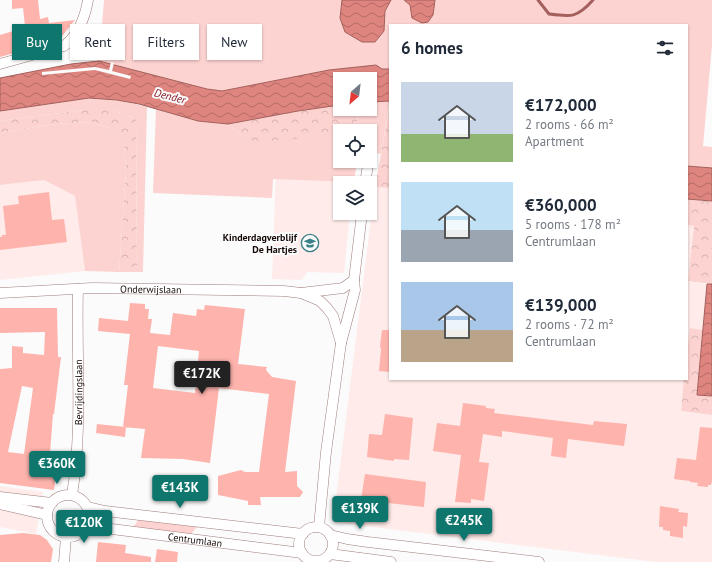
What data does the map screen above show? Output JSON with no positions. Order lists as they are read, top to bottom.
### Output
{
  "streets": {
    "street": ["Onderwijslaan", "Bevrijdingslaan", "Centrumlaan"]
  },
  "crossings": [
    ["Onderwijslaan", "Bevrijdingslaan"],
    ["Onderwijslaan", "Centrumlaan"],
    ["Bevrijdingslaan", "Centrumlaan"]
  ],
  "water": ["Dender"],
  "places": {
    "school or university": ["Kinderdagverblijf De Hartjes"]
  },
  "north": "bottom left",
  "page": {
    "chip": [
      "Buy",
      "Rent",
      "Filters",
      "New"
    ],
    "heading": "6 homes",
    "list": [
      {
        "name": "€172,000",
        "note": "2 rooms · 66 m² · Apartment"
      },
      {
        "name": "€360,000",
        "note": "5 rooms · 178 m² · Centrumlaan"
      },
      {
        "name": "€139,000",
        "note": "2 rooms · 72 m² · Centrumlaan"
      }
    ],
    "price": [
      "€172K",
      "€360K",
      "€143K",
      "€139K",
      "€245K",
      "€120K"
    ]
  }
}
